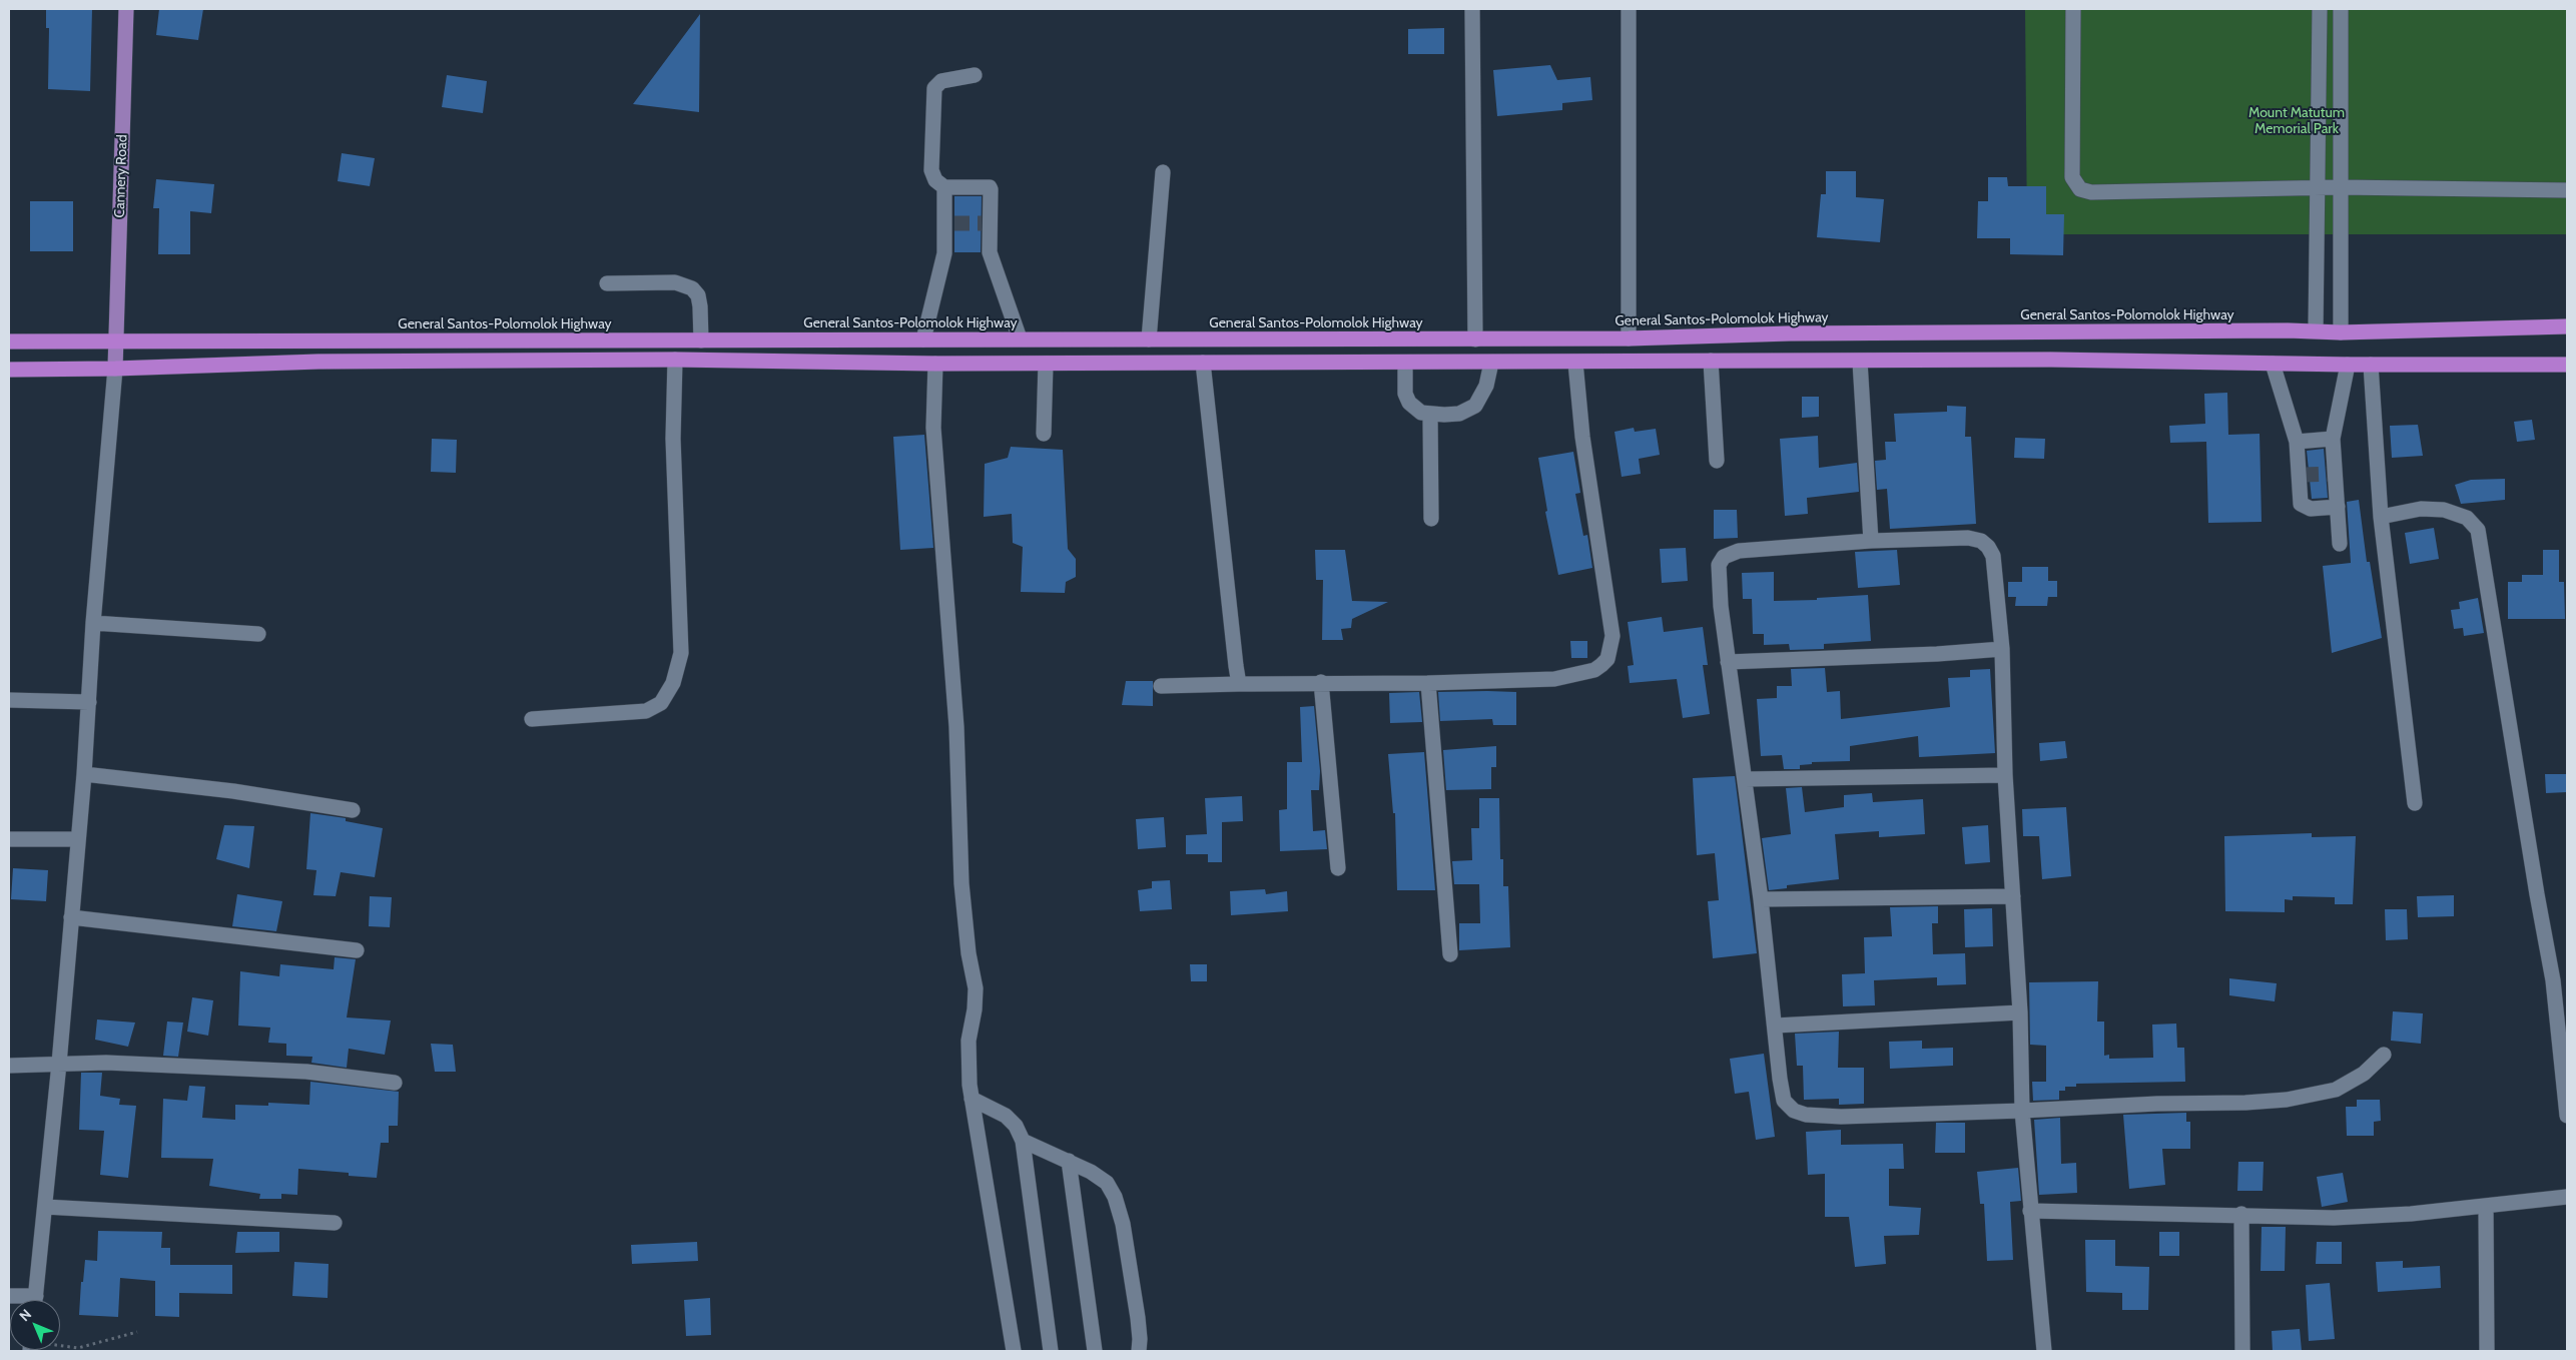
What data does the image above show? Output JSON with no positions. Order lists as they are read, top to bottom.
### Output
{
  "streets": {
    "highway": ["General Santos-Polomolok Highway"],
    "main road": ["Cannery Road"]
  },
  "crossings": [
    ["Cannery Road", "General Santos-Polomolok Highway"]
  ],
  "parks": ["Mount Matutum Memorial Park"],
  "north": "top left"
}
